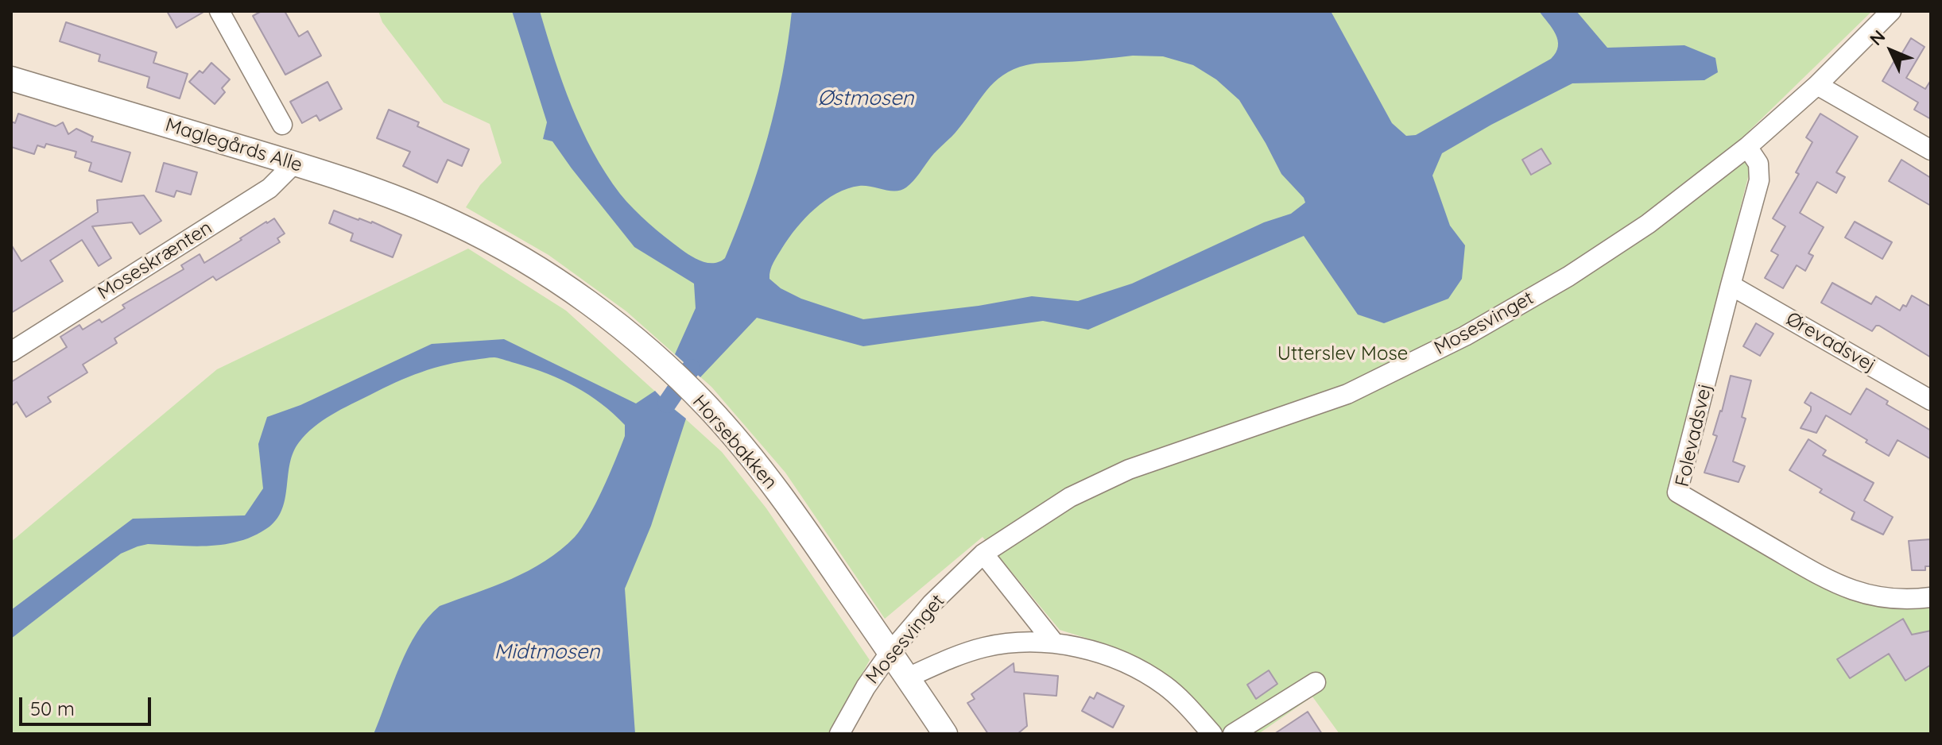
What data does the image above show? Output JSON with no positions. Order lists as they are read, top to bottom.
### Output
{
  "streets": {
    "street": [
      "Maglegårds Alle",
      "Moseskrænten",
      "Mosesvinget",
      "Ørevadsvej",
      "Folevadsvej",
      "Horsebakken"
    ]
  },
  "crossings": [
    ["Maglegårds Alle", "Moseskrænten"],
    ["Maglegårds Alle", "Horsebakken"],
    ["Mosesvinget", "Folevadsvej"],
    ["Mosesvinget", "Horsebakken"],
    ["Ørevadsvej", "Folevadsvej"]
  ],
  "water": ["Østmosen", "Midtmosen"],
  "parks": ["Utterslev Mose"],
  "scale_bar": "50 m",
  "north": "top left"
}
